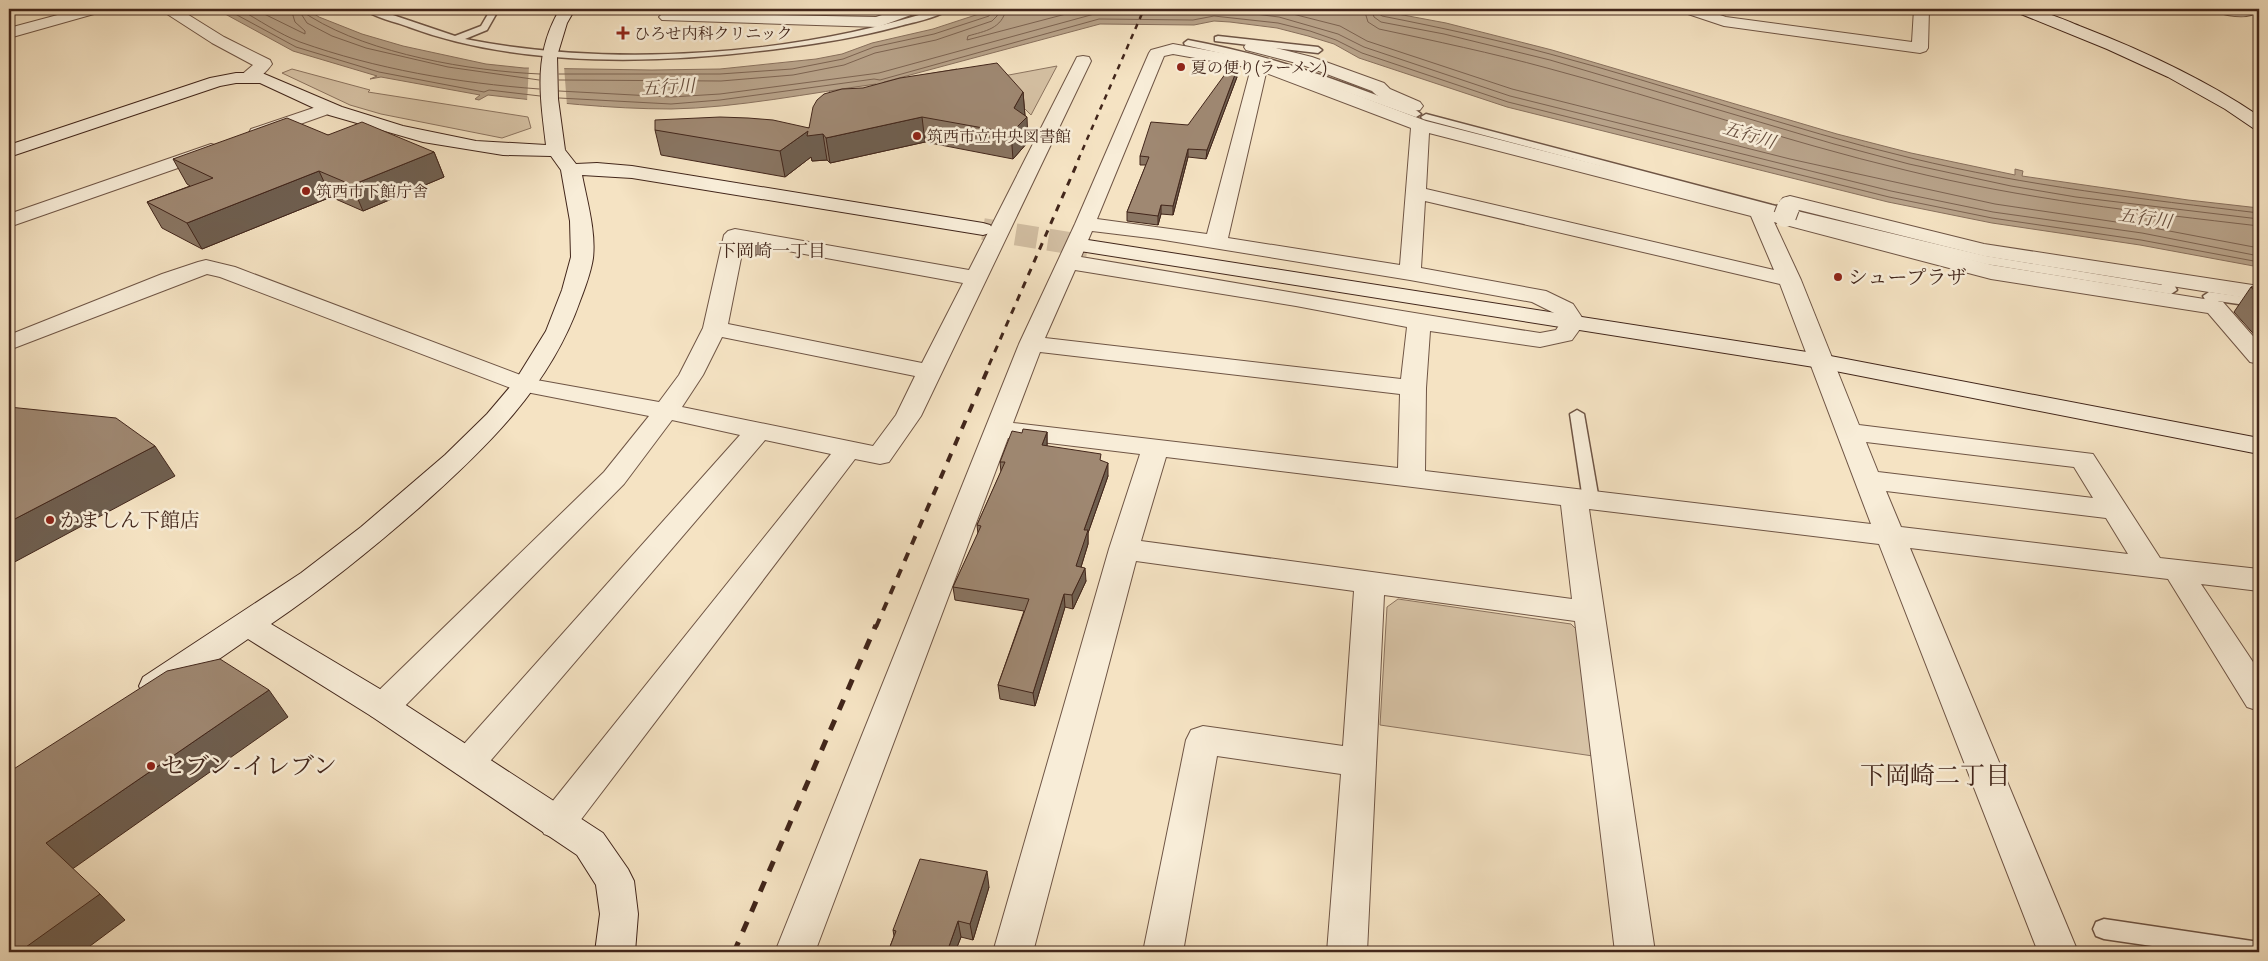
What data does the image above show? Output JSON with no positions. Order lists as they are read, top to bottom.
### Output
{
  "districts": ["下岡崎一丁目", "下岡崎二丁目"],
  "water": ["五行川"],
  "places": {
    "health": ["ひろせ内科クリニック"],
    "other": [
      "夏の便り(ラーメン)",
      "筑西市立中央図書館",
      "筑西市下館庁舎",
      "シュープラザ",
      "かましん下館店",
      "セブン-イレブン"
    ]
  }
}
